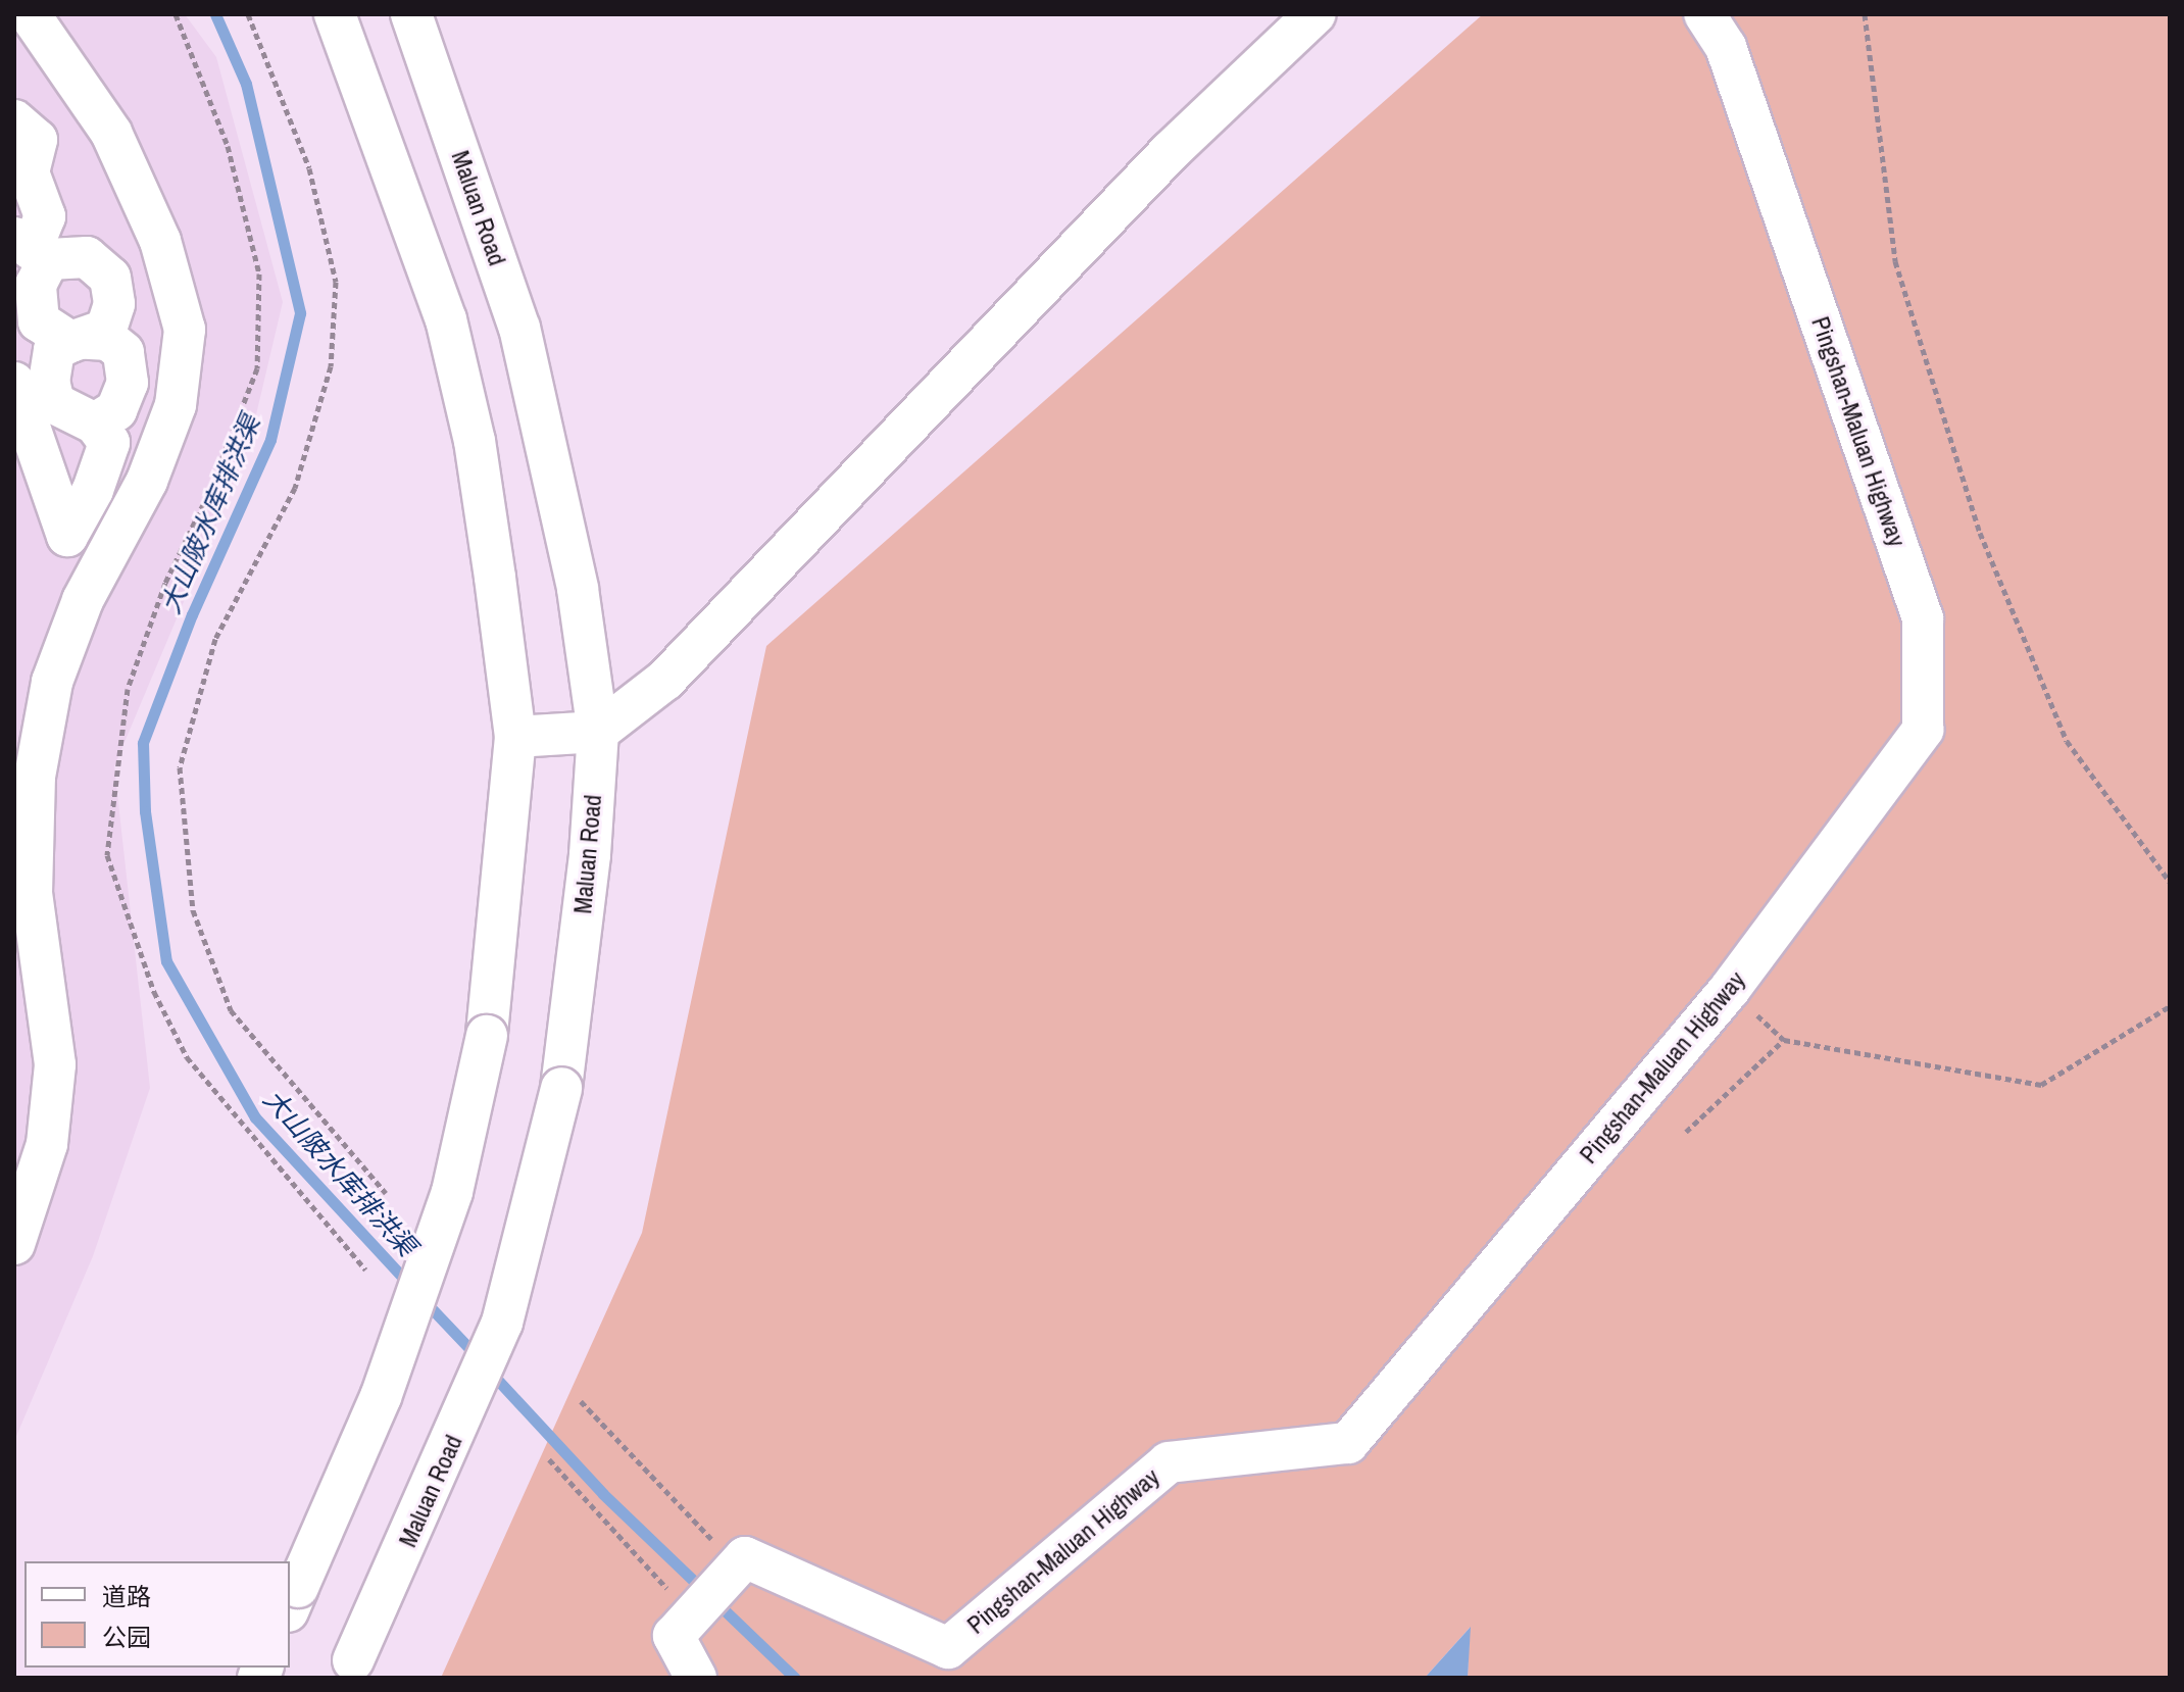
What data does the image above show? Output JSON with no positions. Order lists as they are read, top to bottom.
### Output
{
  "streets": {
    "street": ["Maluan Road", "Pingshan-Maluan Highway"]
  },
  "water": ["大山陂水库排洪渠"],
  "legend": ["道路", "公园"]
}
